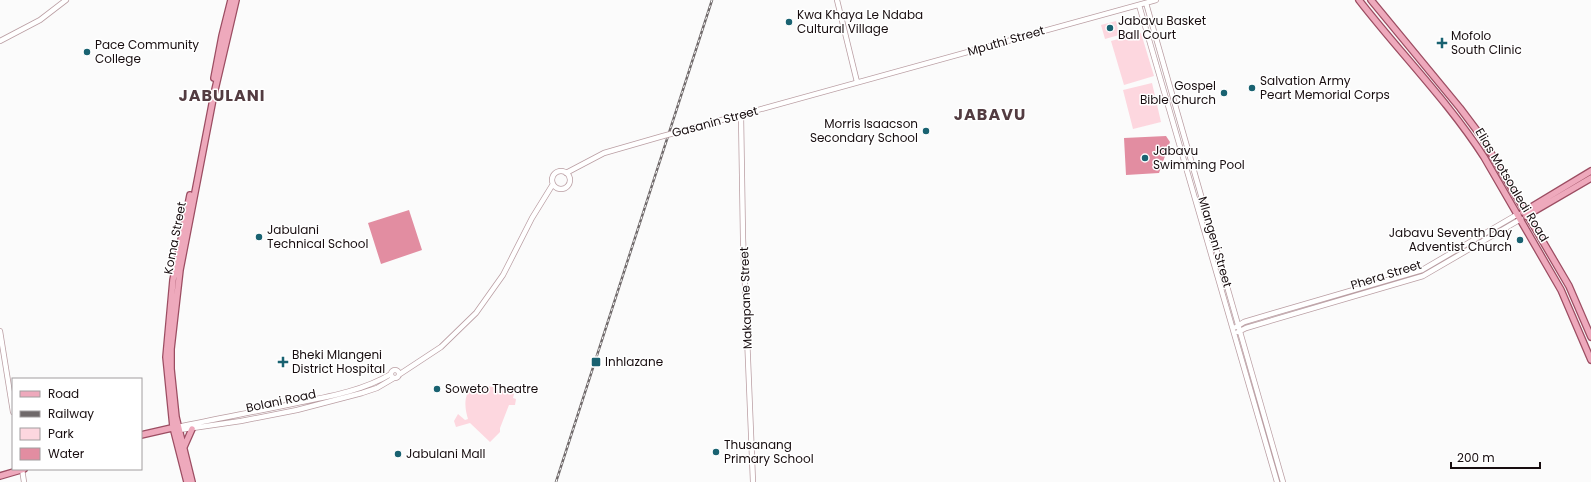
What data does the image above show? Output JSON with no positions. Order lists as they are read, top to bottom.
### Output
{
  "streets": {
    "main road": [
      "Elias Motsoaledi Road",
      "Koma Street",
      "Phera Street",
      "Bolani Road"
    ],
    "street": [
      "Mputhi Street",
      "Gasanin Street",
      "Mlangeni Street",
      "Makapane Street"
    ]
  },
  "crossings": [
    ["Mputhi Street", "Gasanin Street"],
    ["Mputhi Street", "Mlangeni Street"],
    ["Gasanin Street", "Makapane Street"],
    ["Elias Motsoaledi Road", "Phera Street"],
    ["Koma Street", "Bolani Road"],
    ["Mlangeni Street", "Phera Street"]
  ],
  "districts": ["JABULANI", "JABAVU"],
  "places": {
    "other": [
      "Kwa Khaya Le Ndaba Cultural Village",
      "Jabavu Basket Ball Court",
      "Pace Community College",
      "Salvation Army Peart Memorial Corps",
      "Gospel Bible Church",
      "Morris Isaacson Secondary School",
      "Jabavu Swimming Pool",
      "Jabulani Technical School",
      "Jabavu Seventh Day Adventist Church",
      "Soweto Theatre",
      "Thusanang Primary School",
      "Jabulani Mall"
    ],
    "health": ["Mofolo South Clinic", "Bheki Mlangeni District Hospital"],
    "transit": ["Inhlazane"]
  },
  "legend": [
    "Road",
    "Railway",
    "Park",
    "Water"
  ],
  "scale_bar": "200 m"
}
